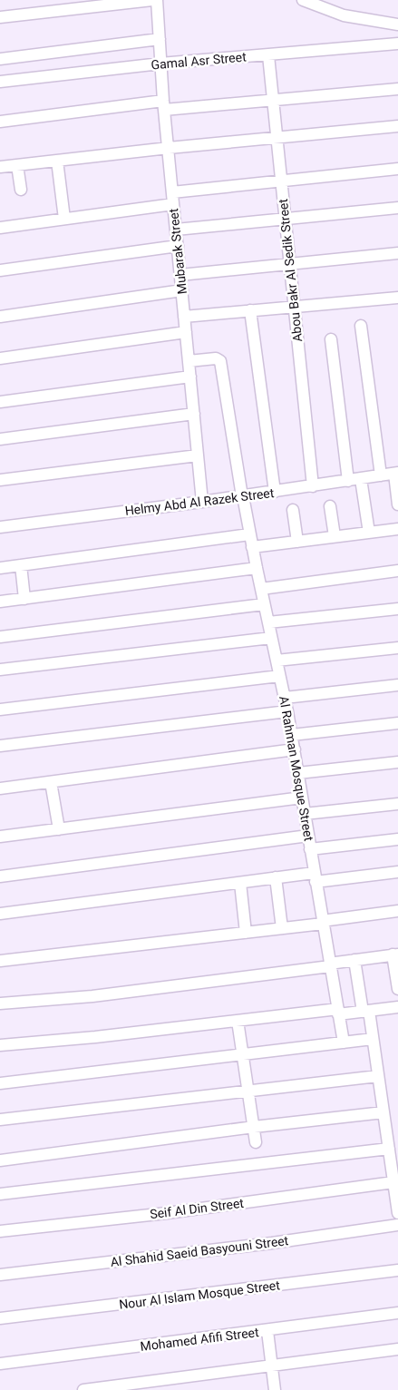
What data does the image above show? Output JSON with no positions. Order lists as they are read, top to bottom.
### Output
{
  "streets": {
    "street": [
      "Gamal Asr Street",
      "Mubarak Street",
      "Abou Bakr Al Sedik Street",
      "Helmy Abd Al Razek Street",
      "Al Rahman Mosque Street",
      "Seif Al Din Street",
      "Al Shahid Saeid Basyouni Street",
      "Nour Al Islam Mosque Street",
      "Mohamed Afifi Street"
    ]
  },
  "crossings": [
    ["Gamal Asr Street", "Mubarak Street"],
    ["Gamal Asr Street", "Abou Bakr Al Sedik Street"],
    ["Mubarak Street", "Helmy Abd Al Razek Street"],
    ["Mubarak Street", "Al Rahman Mosque Street"],
    ["Abou Bakr Al Sedik Street", "Helmy Abd Al Razek Street"],
    ["Helmy Abd Al Razek Street", "Al Rahman Mosque Street"]
  ]
}
